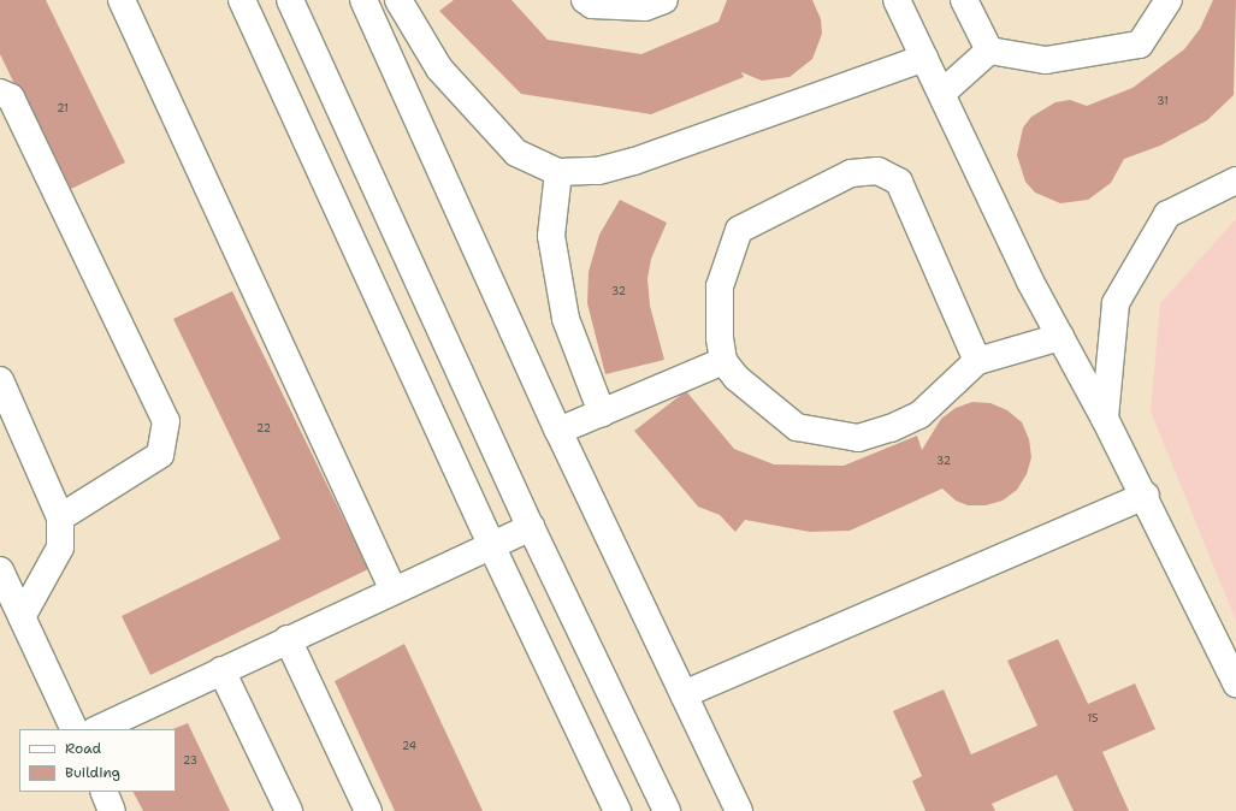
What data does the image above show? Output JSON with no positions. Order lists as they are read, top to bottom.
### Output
{
  "house_numbers": [
    "31",
    "21",
    "32",
    "22",
    "32",
    "15",
    "24",
    "23"
  ],
  "legend": ["Road", "Building"]
}
